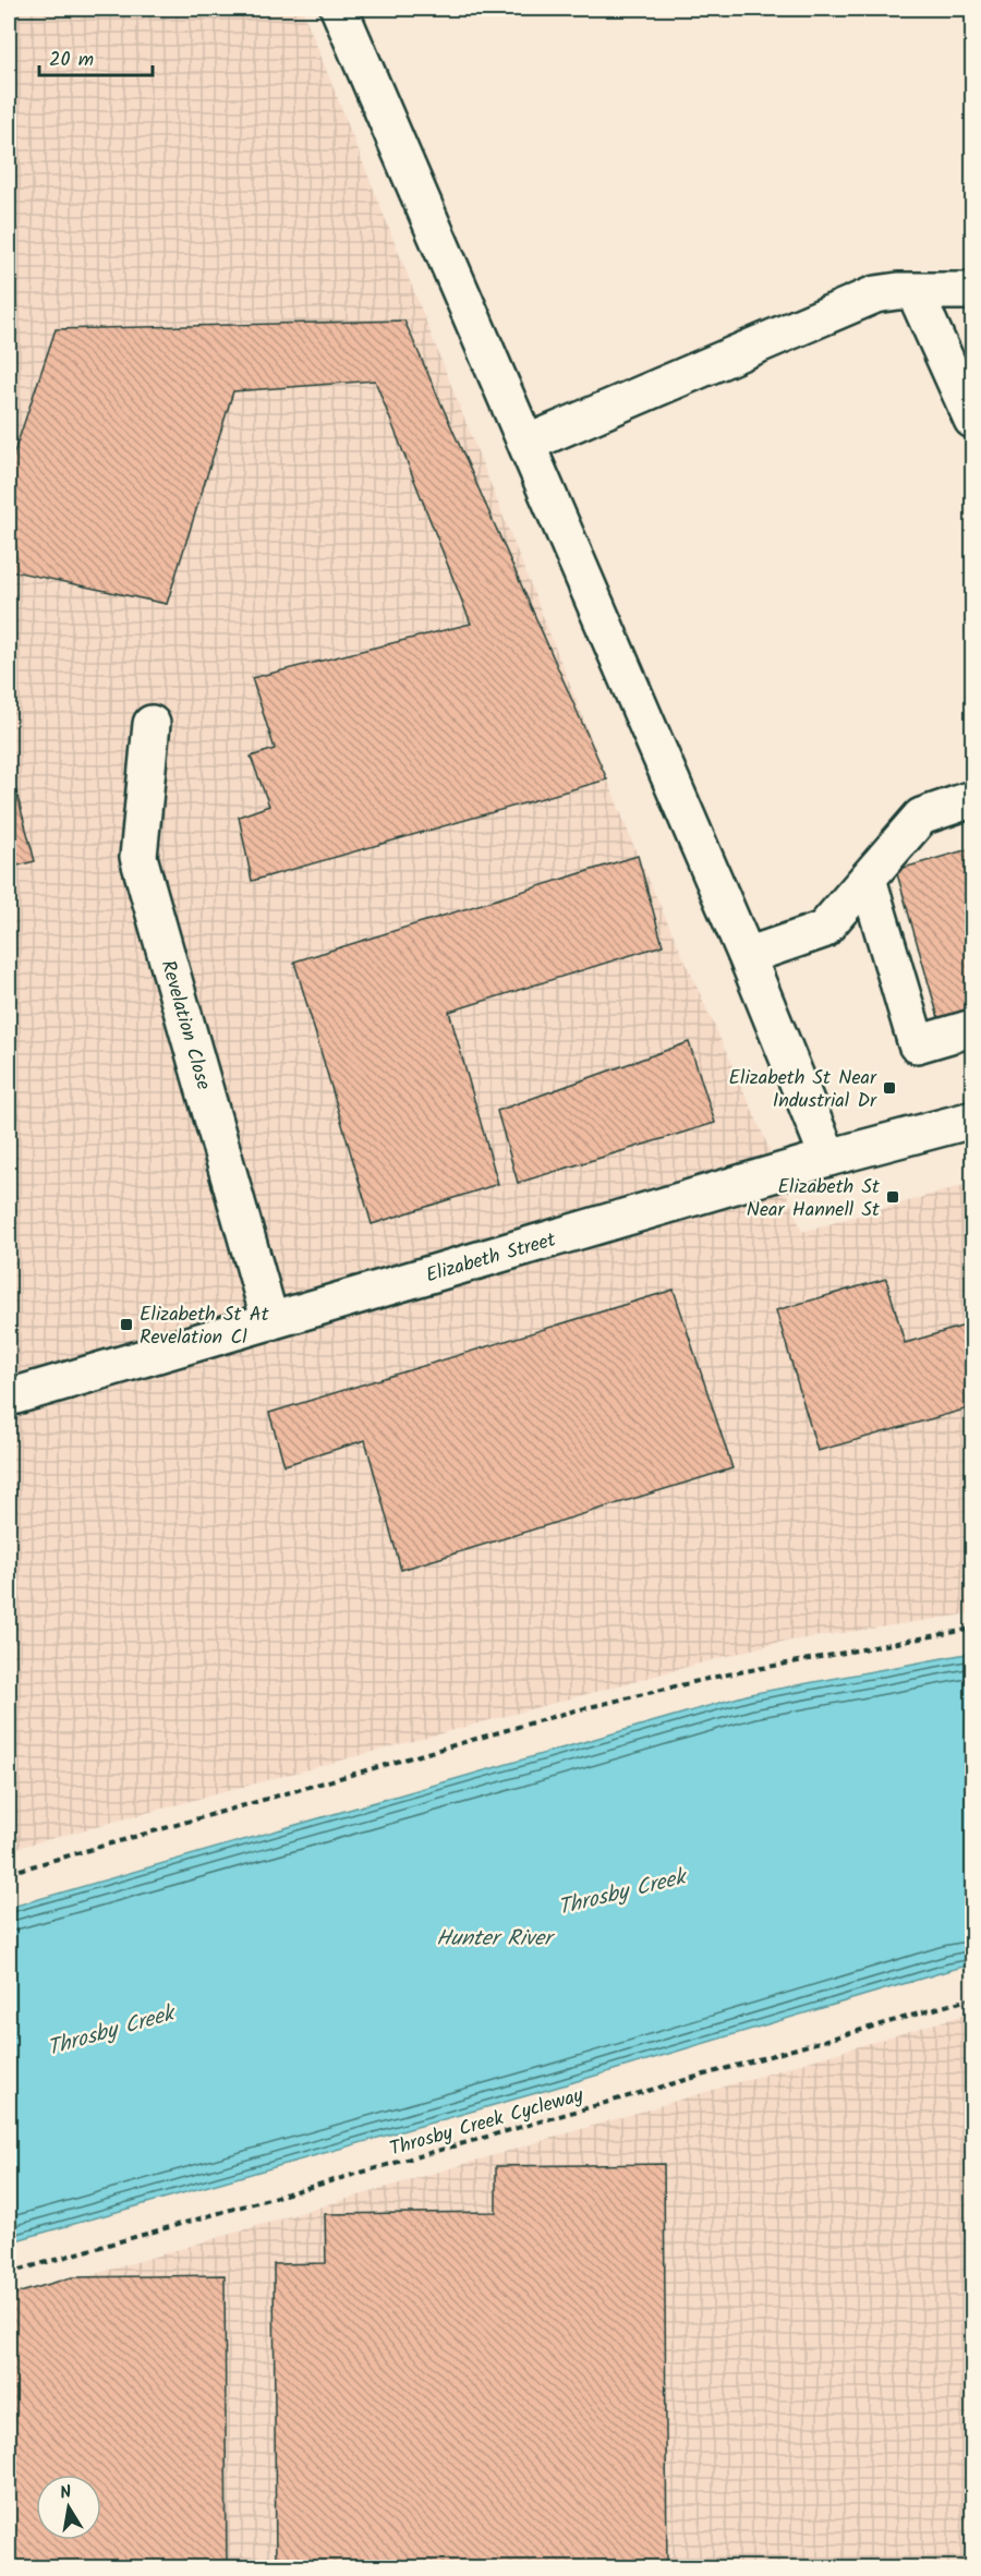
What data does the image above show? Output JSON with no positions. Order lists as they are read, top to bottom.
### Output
{
  "streets": {
    "main road": ["Revelation Close", "Elizabeth Street"],
    "path": ["Throsby Creek Cycleway"]
  },
  "crossings": [
    ["Revelation Close", "Elizabeth Street"]
  ],
  "water": ["Throsby Creek", "Hunter River"],
  "places": {
    "transit": ["Elizabeth St Near Industrial Dr", "Elizabeth St Near Hannell St", "Elizabeth St At Revelation Cl"]
  },
  "scale_bar": "20 m",
  "north": "top"
}
